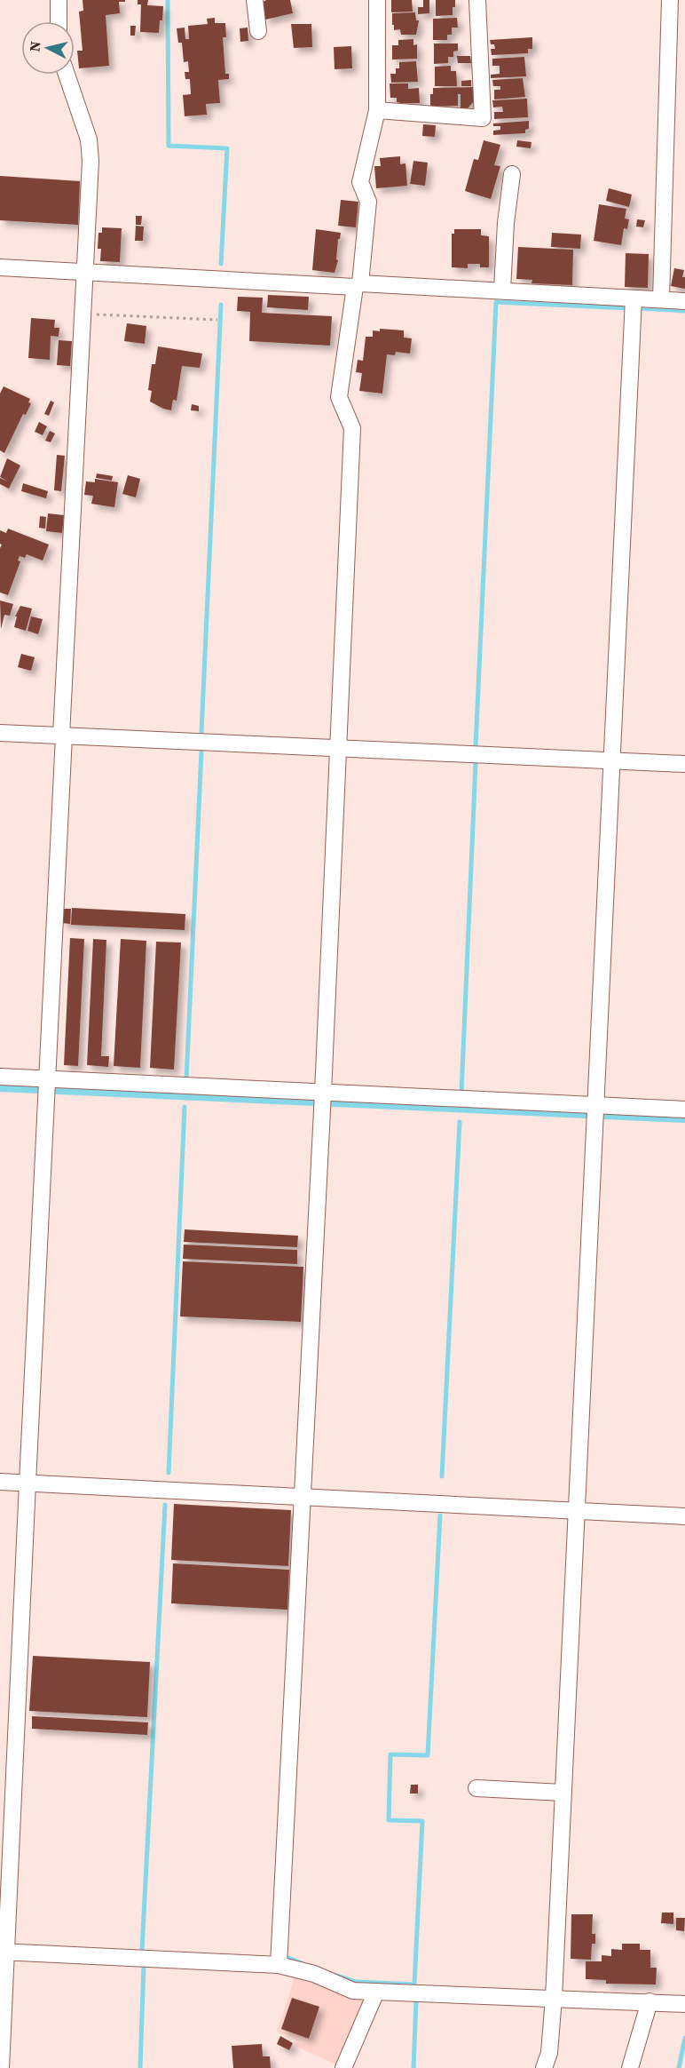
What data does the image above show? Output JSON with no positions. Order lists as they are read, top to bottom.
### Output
{
  "north": "left"
}
